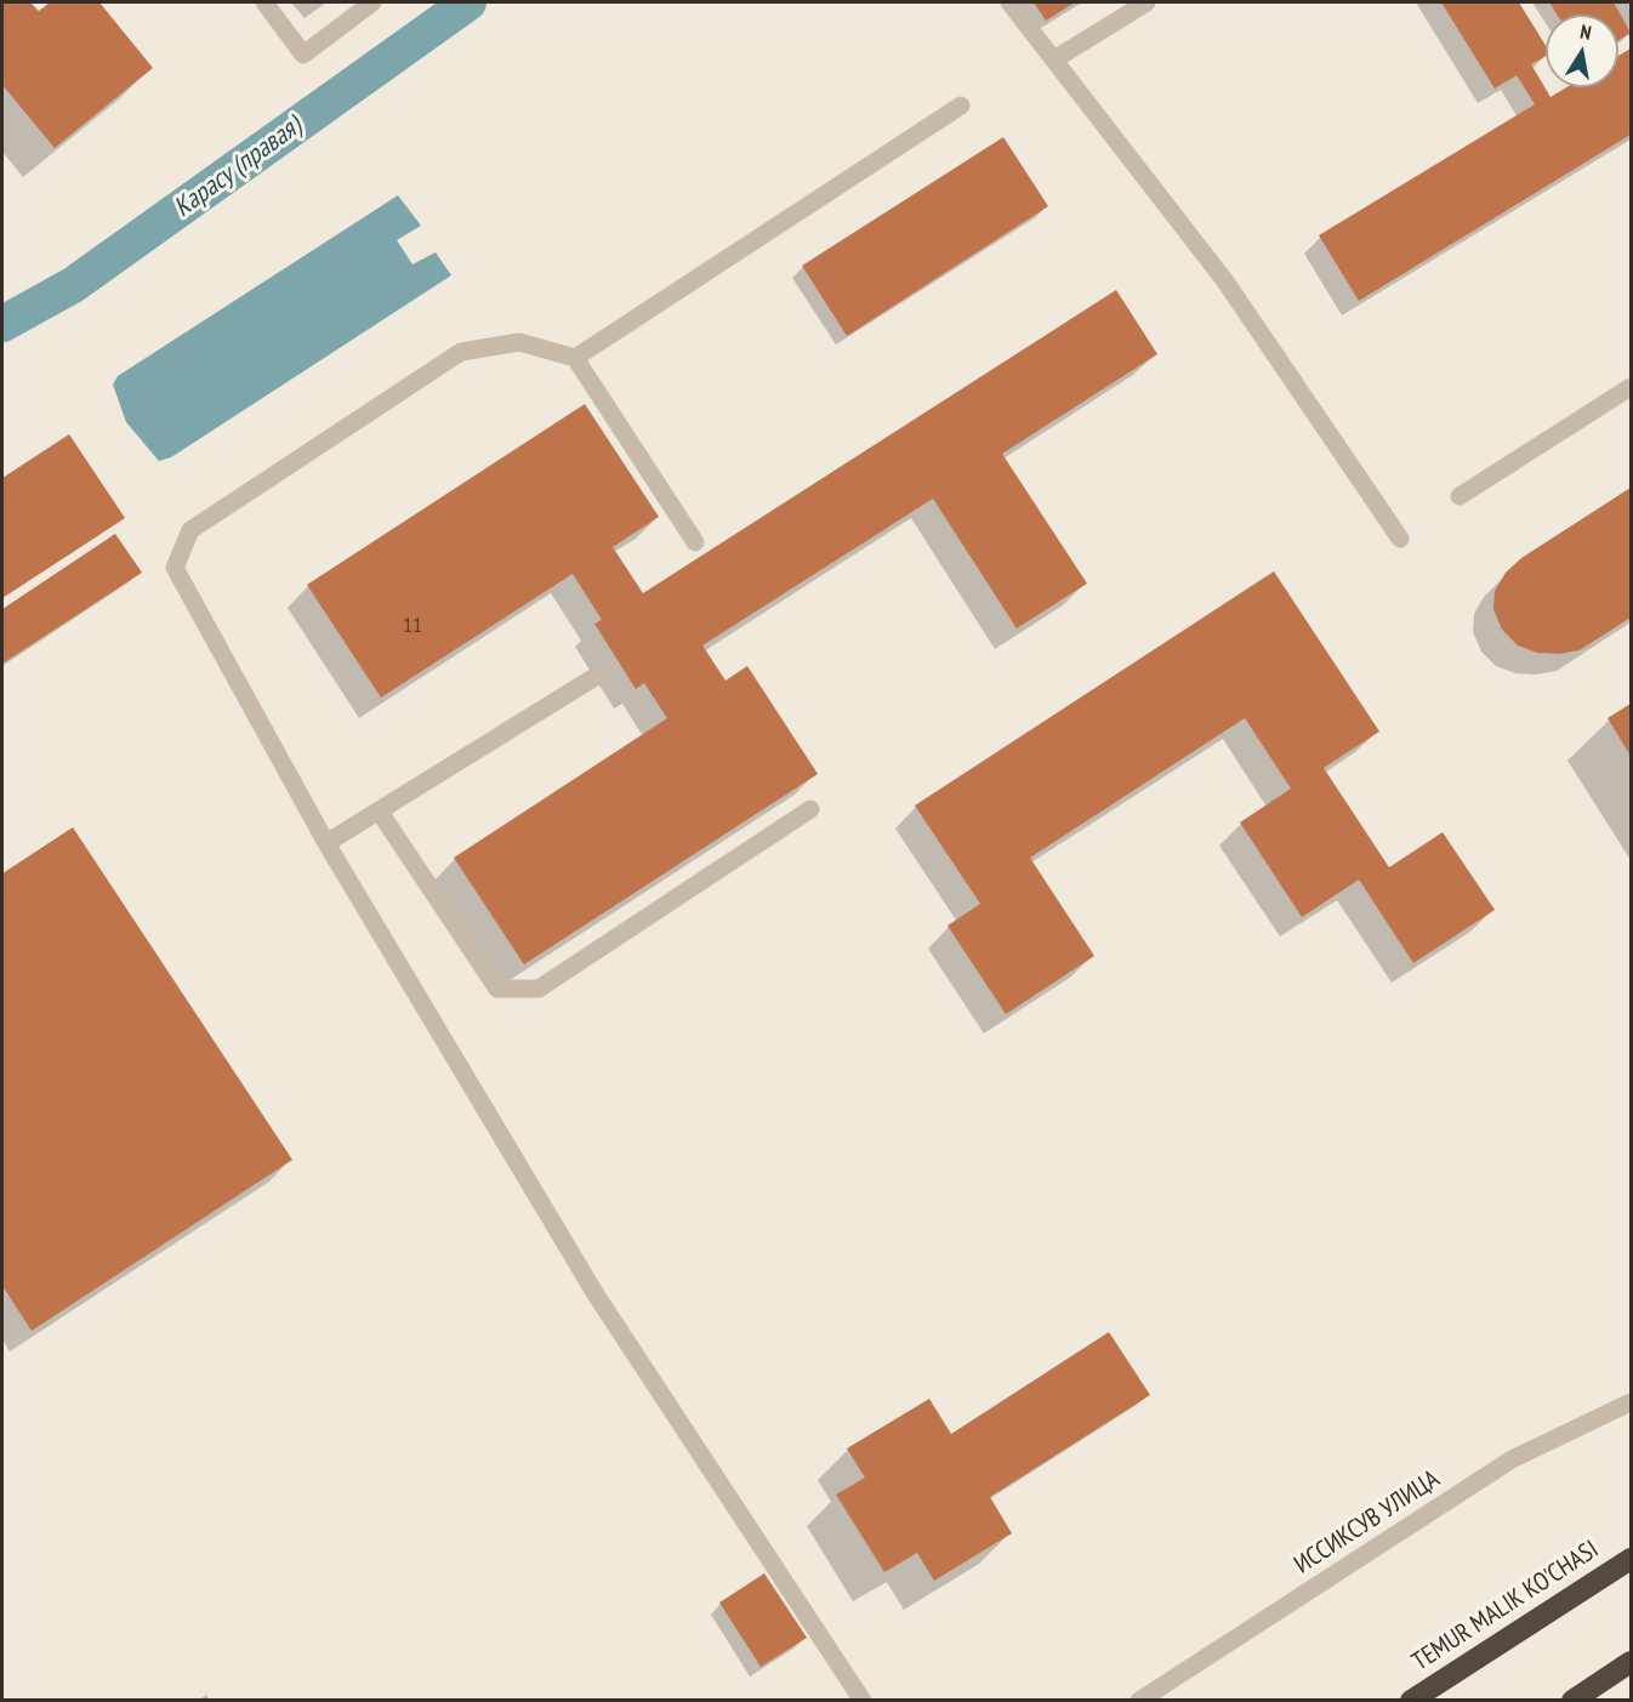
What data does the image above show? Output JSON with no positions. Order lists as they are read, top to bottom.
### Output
{
  "streets": {
    "highway": ["TEMUR MALIK KO'CHASI"],
    "street": ["ИССИКСУВ УЛИЦА"]
  },
  "water": ["Карасу (правая)"],
  "house_numbers": ["11"],
  "north": "top"
}
